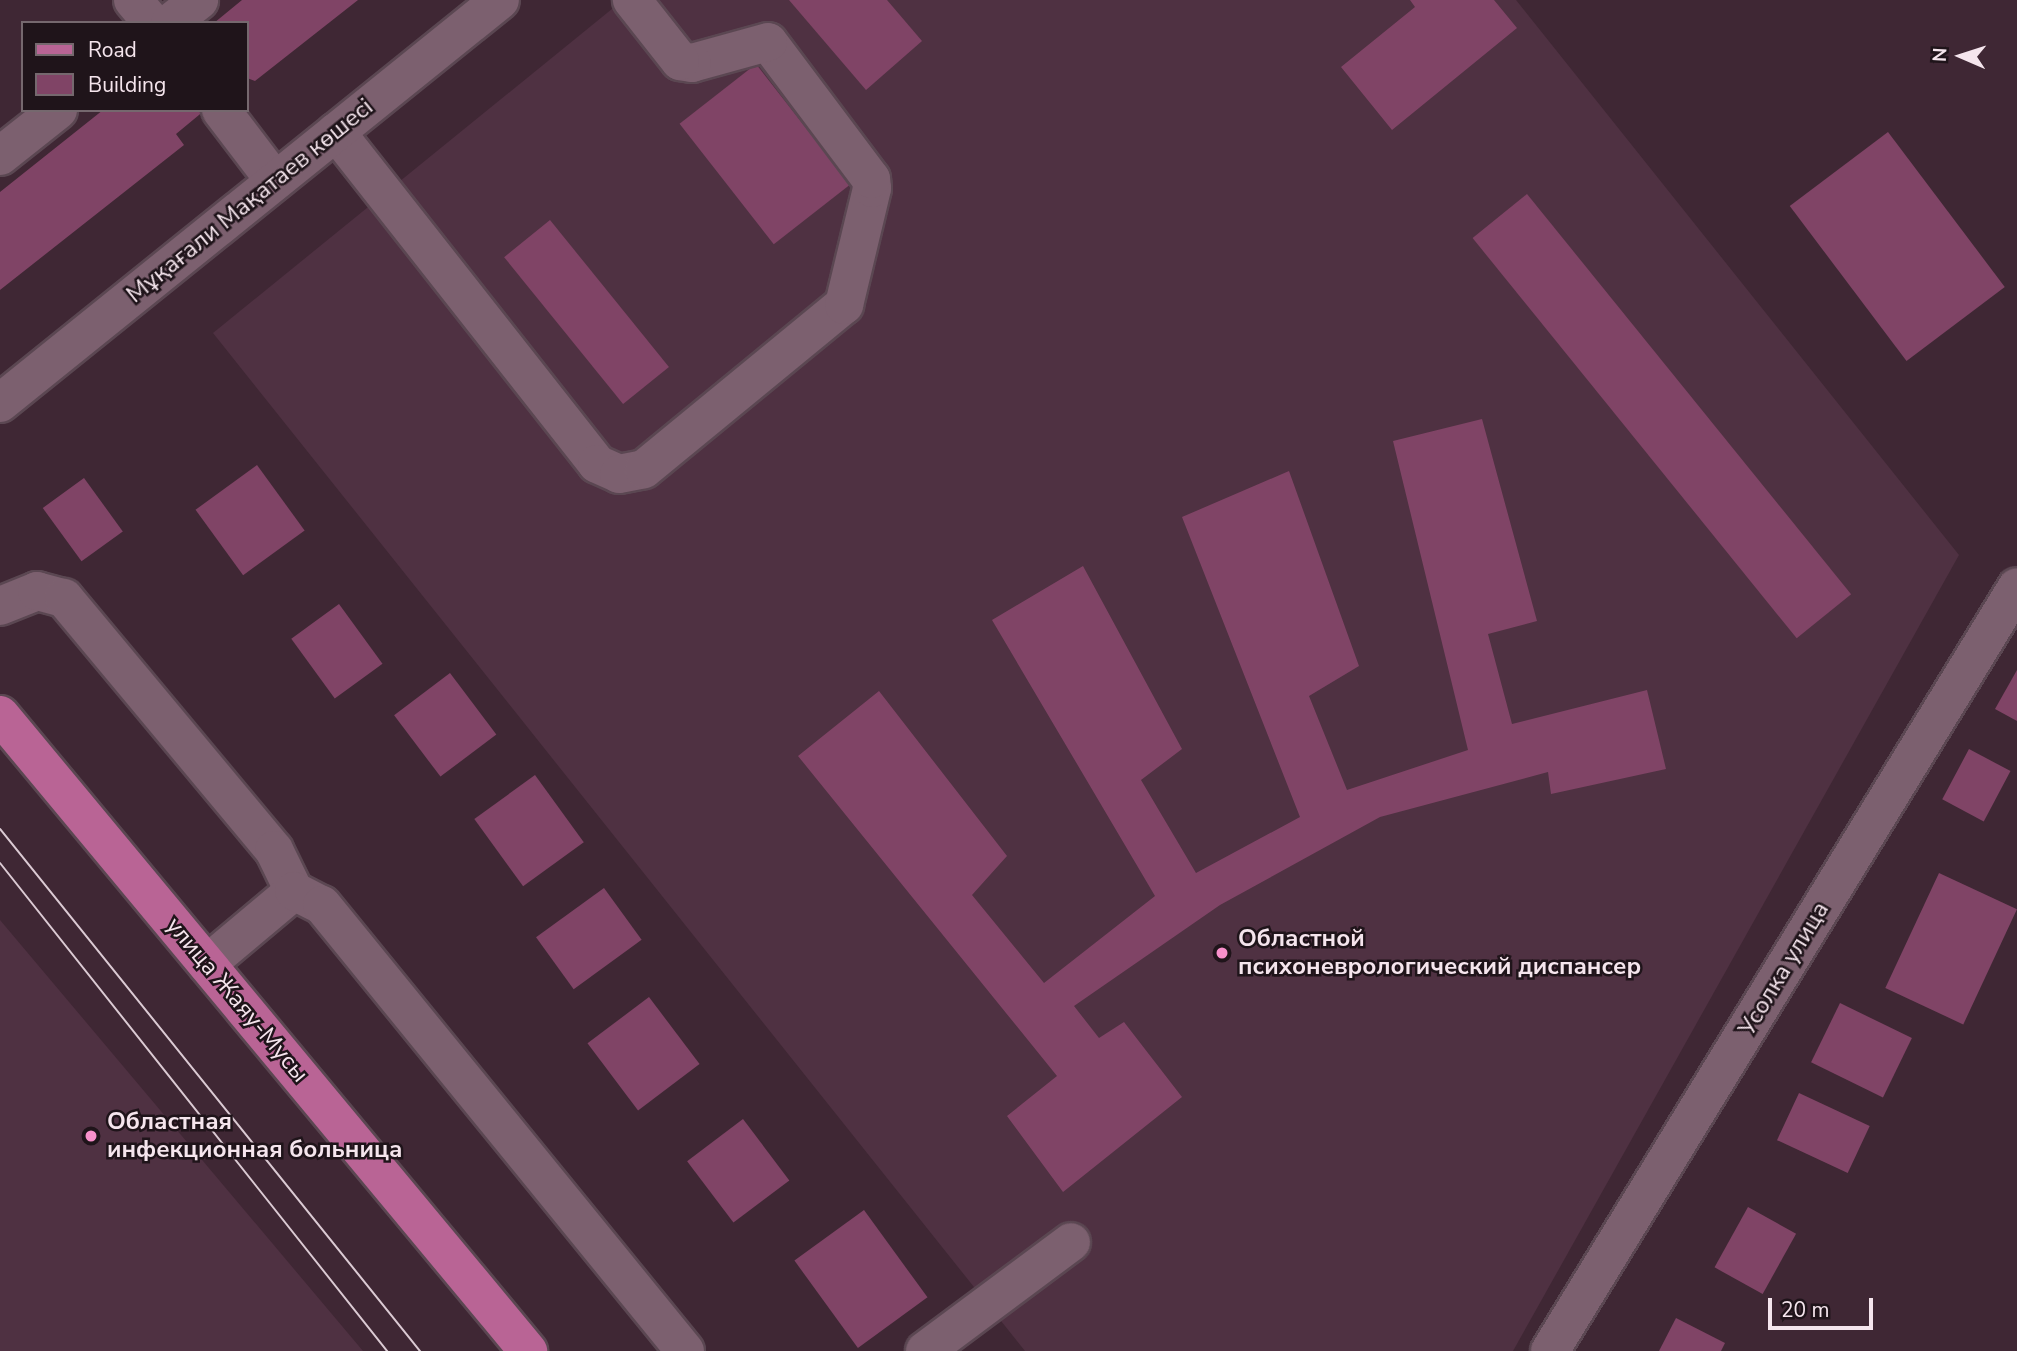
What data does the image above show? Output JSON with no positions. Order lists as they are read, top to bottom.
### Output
{
  "streets": {
    "main road": ["улица Жаяу-Мусы"],
    "street": ["Мұқағали Мақатаев көшесі", "Усолка улица"]
  },
  "places": ["Областной психоневрологический диспансер", "Областная инфекционная больница"],
  "legend": ["Road", "Building"],
  "scale_bar": "20 m",
  "north": "left"
}
